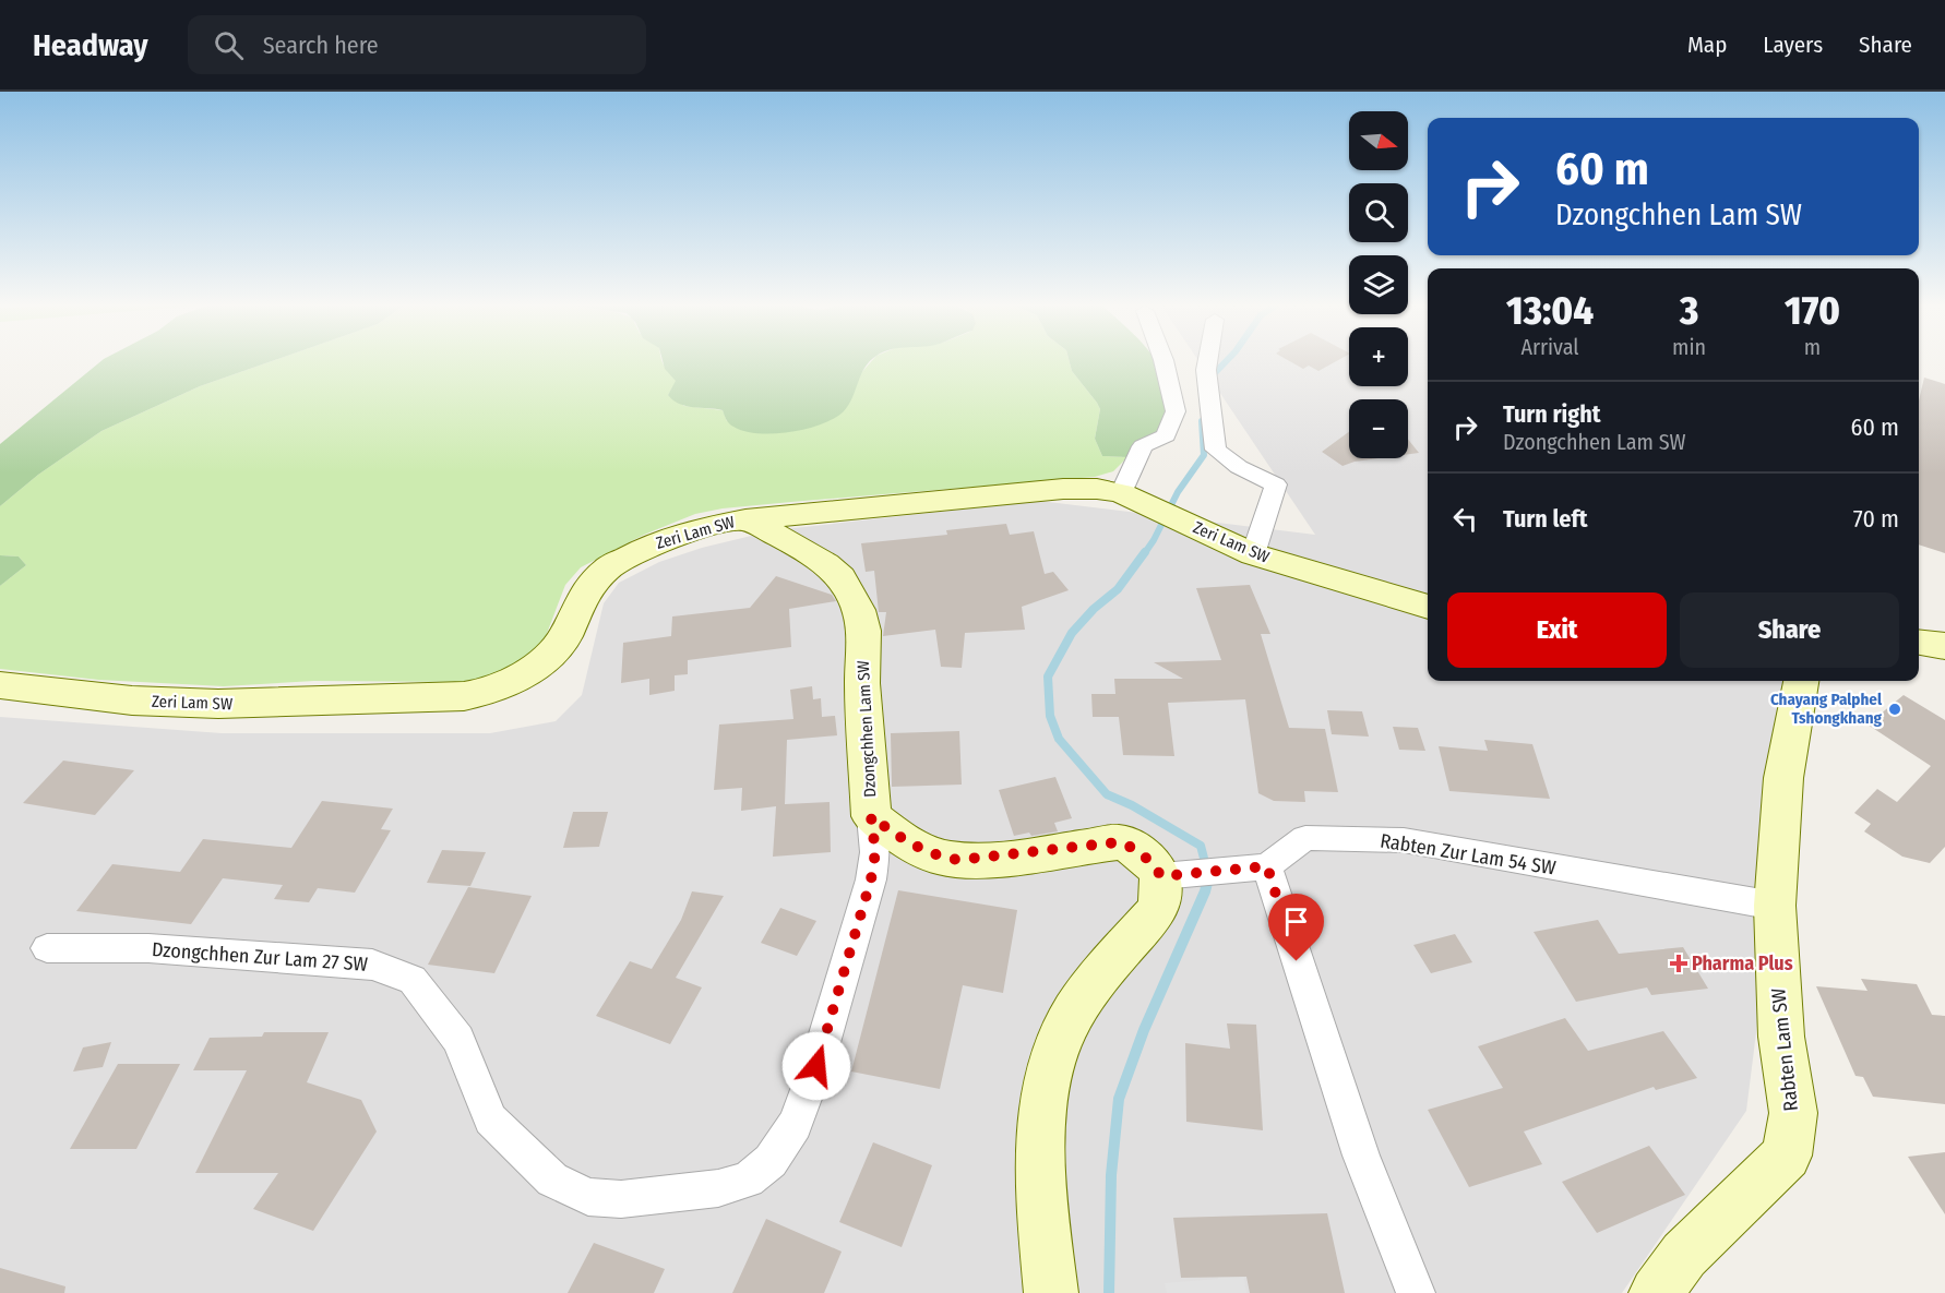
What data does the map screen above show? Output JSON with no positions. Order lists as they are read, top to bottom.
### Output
{
  "streets": {
    "street": [
      "Zeri Lam SW",
      "Dzongchhen Lam SW",
      "Rabten Zur Lam 54 SW",
      "Dzongchhen Zur Lam 27 SW",
      "Rabten Lam SW"
    ]
  },
  "crossings": [
    ["Zeri Lam SW", "Dzongchhen Lam SW"],
    ["Dzongchhen Lam SW", "Dzongchhen Zur Lam 27 SW"],
    ["Rabten Zur Lam 54 SW", "Rabten Lam SW"]
  ],
  "places": {
    "other": ["Chayang Palphel Tshongkhang"],
    "health": ["Pharma Plus"]
  },
  "north": "right",
  "page": {
    "header": "Headway",
    "search": "Search here",
    "nav": ["Map", "Layers", "Share"],
    "map_buttons": ["+", "−"],
    "turn": ["60 m", "Dzongchhen Lam SW"],
    "eta": [
      "13:04",
      "Arrival",
      "3",
      "min",
      "170",
      "m"
    ],
    "list": [
      {
        "name": "Turn right",
        "note": "Dzongchhen Lam SW",
        "value": "60 m"
      },
      {
        "name": "Turn left",
        "value": "70 m"
      }
    ],
    "buttons": ["Exit", "Share"]
  }
}
